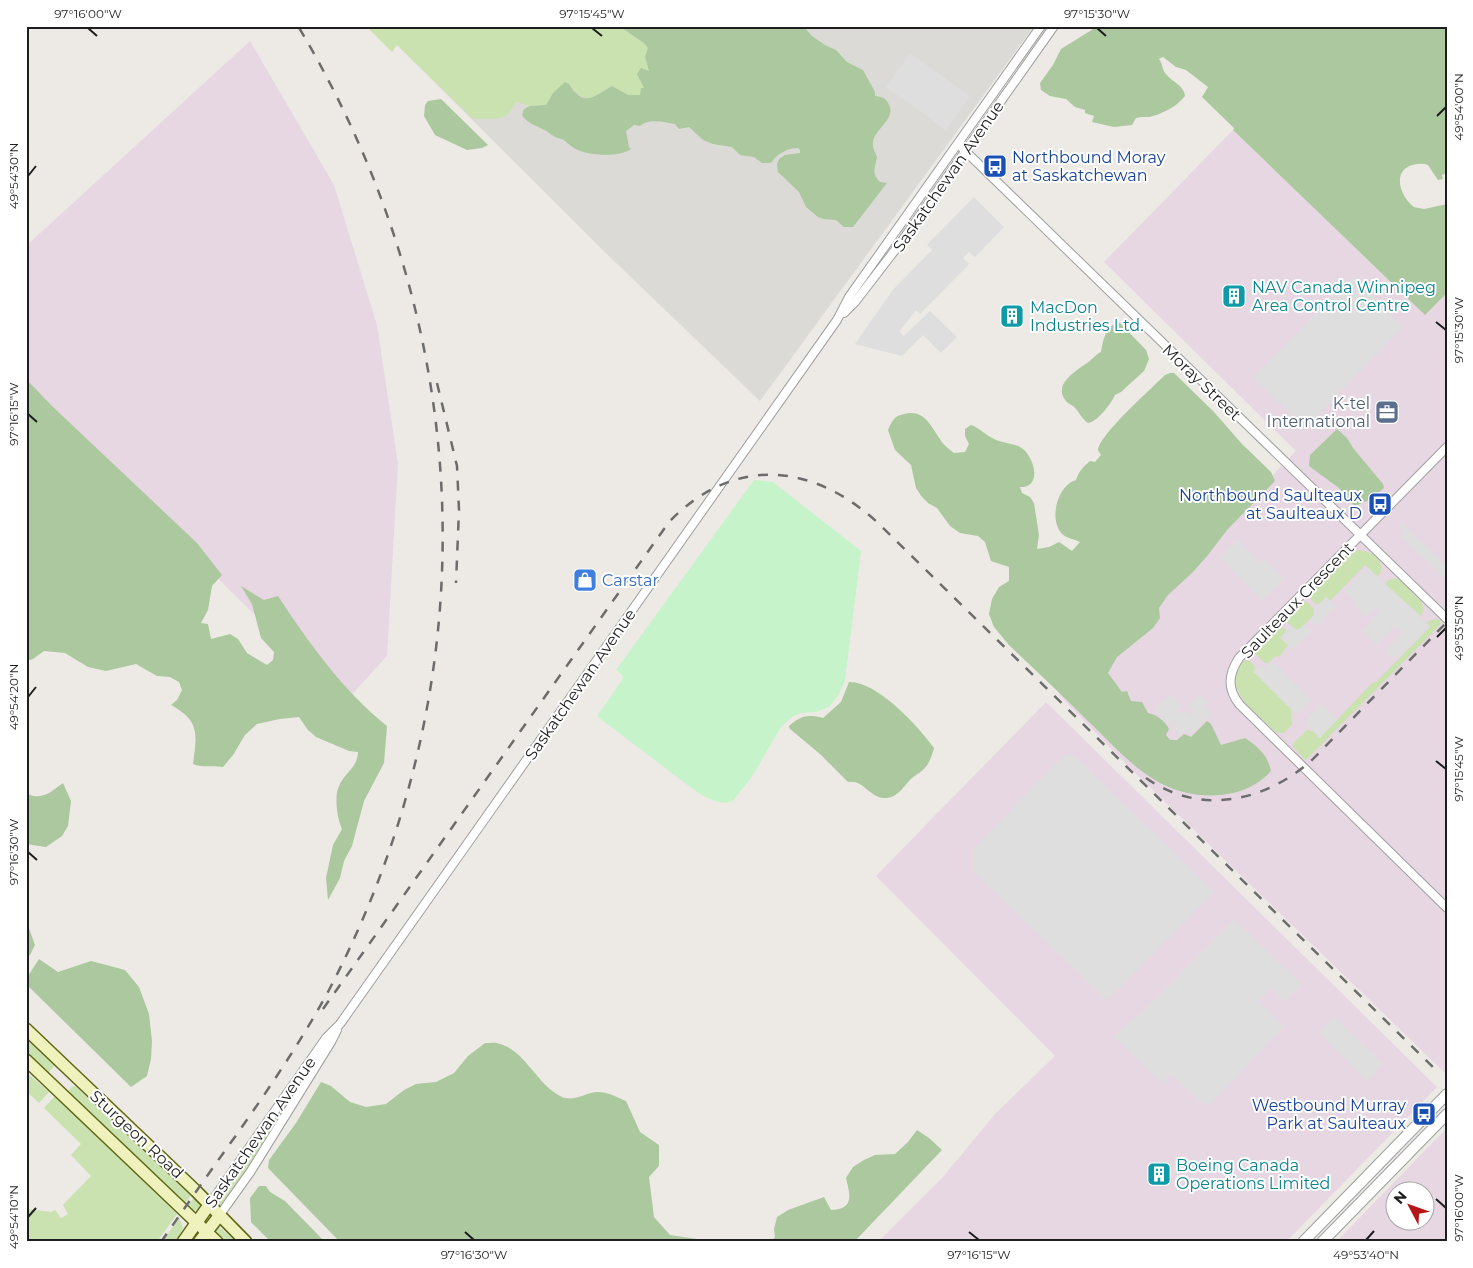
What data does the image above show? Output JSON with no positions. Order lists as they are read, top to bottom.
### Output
{
  "streets": {
    "main road": ["Saskatchewan Avenue", "Sturgeon Road"],
    "street": ["Moray Street", "Saulteaux Crescent"]
  },
  "crossings": [
    ["Saskatchewan Avenue", "Moray Street"],
    ["Saskatchewan Avenue", "Sturgeon Road"],
    ["Moray Street", "Saulteaux Crescent"]
  ],
  "places": {
    "bus stop": ["Northbound Moray at Saskatchewan", "Northbound Saulteaux at Saulteaux D", "Westbound Murray Park at Saulteaux"],
    "building": ["NAV Canada Winnipeg Area Control Centre", "MacDon Industries Ltd.", "Boeing Canada Operations Limited"],
    "office": ["K-tel International"],
    "shop": ["Carstar"]
  },
  "north": "top left",
  "coordinates": [
    "97°16'00\"W",
    "97°15'45\"W",
    "97°15'30\"W",
    "49°54'00\"N",
    "49°54'30\"N",
    "97°16'15\"W",
    "49°53'50\"N",
    "49°54'20\"N",
    "97°16'30\"W",
    "49°54'10\"N",
    "49°53'40\"N"
  ]
}
